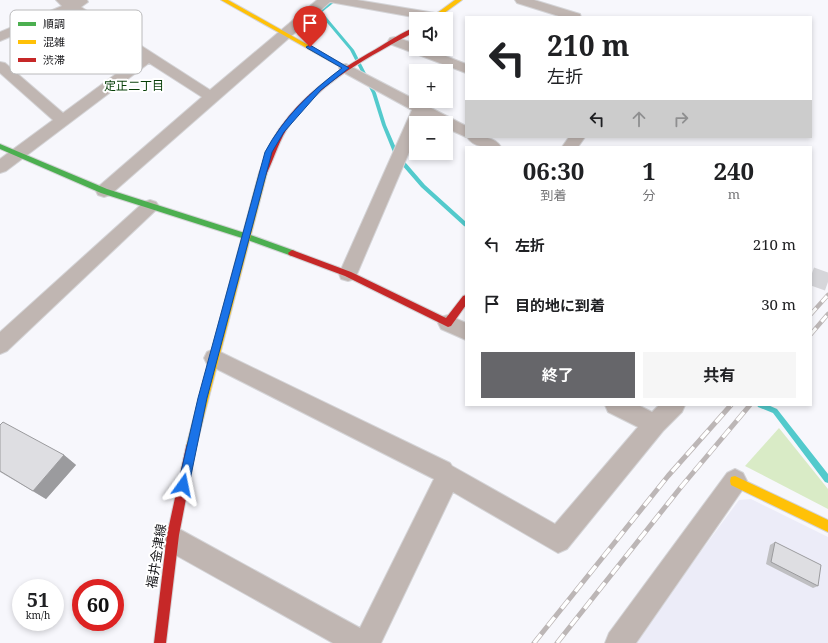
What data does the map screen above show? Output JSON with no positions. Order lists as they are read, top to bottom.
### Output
{
  "streets": {
    "street": ["福井金津線"]
  },
  "districts": ["定正二丁目"],
  "legend": ["順調", "混雑", "渋滞"],
  "page": {
    "map_buttons": ["+", "−"],
    "turn": ["210 m", "左折"],
    "eta": [
      "06:30",
      "到着",
      "1",
      "分",
      "240",
      "m"
    ],
    "list": [
      {
        "name": "左折",
        "value": "210 m"
      },
      {
        "name": "目的地に到着",
        "value": "30 m"
      }
    ],
    "buttons": ["終了", "共有"],
    "speed": "51 km/h",
    "limit": "60"
  }
}
